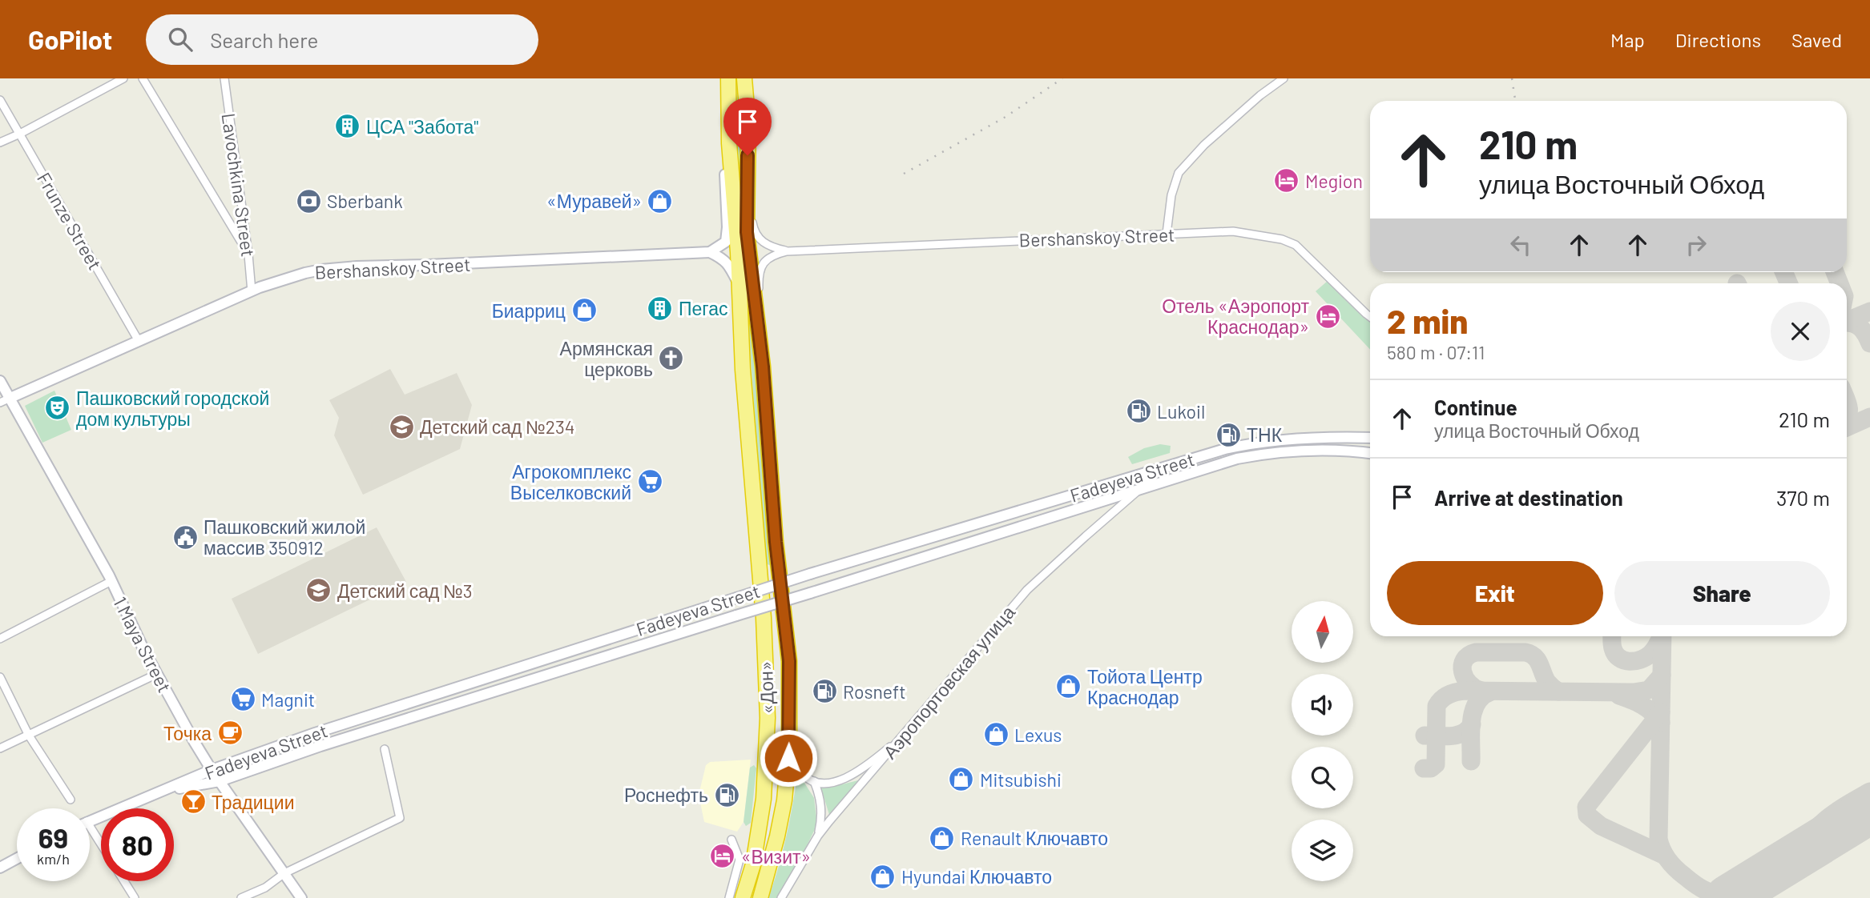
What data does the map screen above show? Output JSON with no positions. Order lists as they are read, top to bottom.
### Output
{
  "streets": {
    "highway": ["«Дон»"],
    "main road": ["Bershanskoy Street", "Fadeyeva Street", "1 Maya Street"],
    "street": ["Lavochkina Street", "Frunze Street", "Аэропортовская улица"]
  },
  "crossings": [
    ["Lavochkina Street", "Bershanskoy Street"],
    ["Frunze Street", "Bershanskoy Street"],
    ["Bershanskoy Street", "1 Maya Street"],
    ["Bershanskoy Street", "«Дон»"],
    ["Fadeyeva Street", "1 Maya Street"],
    ["Fadeyeva Street", "Аэропортовская улица"]
  ],
  "places": {
    "building": ["ЦСА \"Забота\"", "Пегас"],
    "hotel": ["Megion", "Отель «Аэропорт Краснодар»", "«Визит»"],
    "bank": ["Sberbank"],
    "shop": [
      "«Муравей»",
      "Биарриц",
      "Тойота Центр Краснодар",
      "Lexus",
      "Mitsubishi",
      "Renault Ключавто",
      "Hyundai Ключавто"
    ],
    "church": ["Армянская церковь"],
    "theatre": ["Пашковский городской дом культуры"],
    "fuel station": [
      "Lukoil",
      "ТНК",
      "Rosneft",
      "Роснефть"
    ],
    "school or university": ["Детский сад №234", "Детский сад №3"],
    "supermarket": ["Агрокомплекс Выселковский", "Magnit"],
    "public building": ["Пашковский жилой массив 350912"],
    "cafe": ["Точка"],
    "bar": ["Традиции"]
  },
  "north": "top",
  "page": {
    "header": "GoPilot",
    "search": "Search here",
    "nav": ["Map", "Directions", "Saved"],
    "turn": ["210 m", "улица Восточный Обход"],
    "heading": ["2 min", "580 m · 07:11"],
    "list": [
      {
        "name": "Continue",
        "note": "улица Восточный Обход",
        "value": "210 m"
      },
      {
        "name": "Arrive at destination",
        "value": "370 m"
      }
    ],
    "buttons": ["Exit", "Share"],
    "speed": "69 km/h",
    "limit": "80"
  }
}
